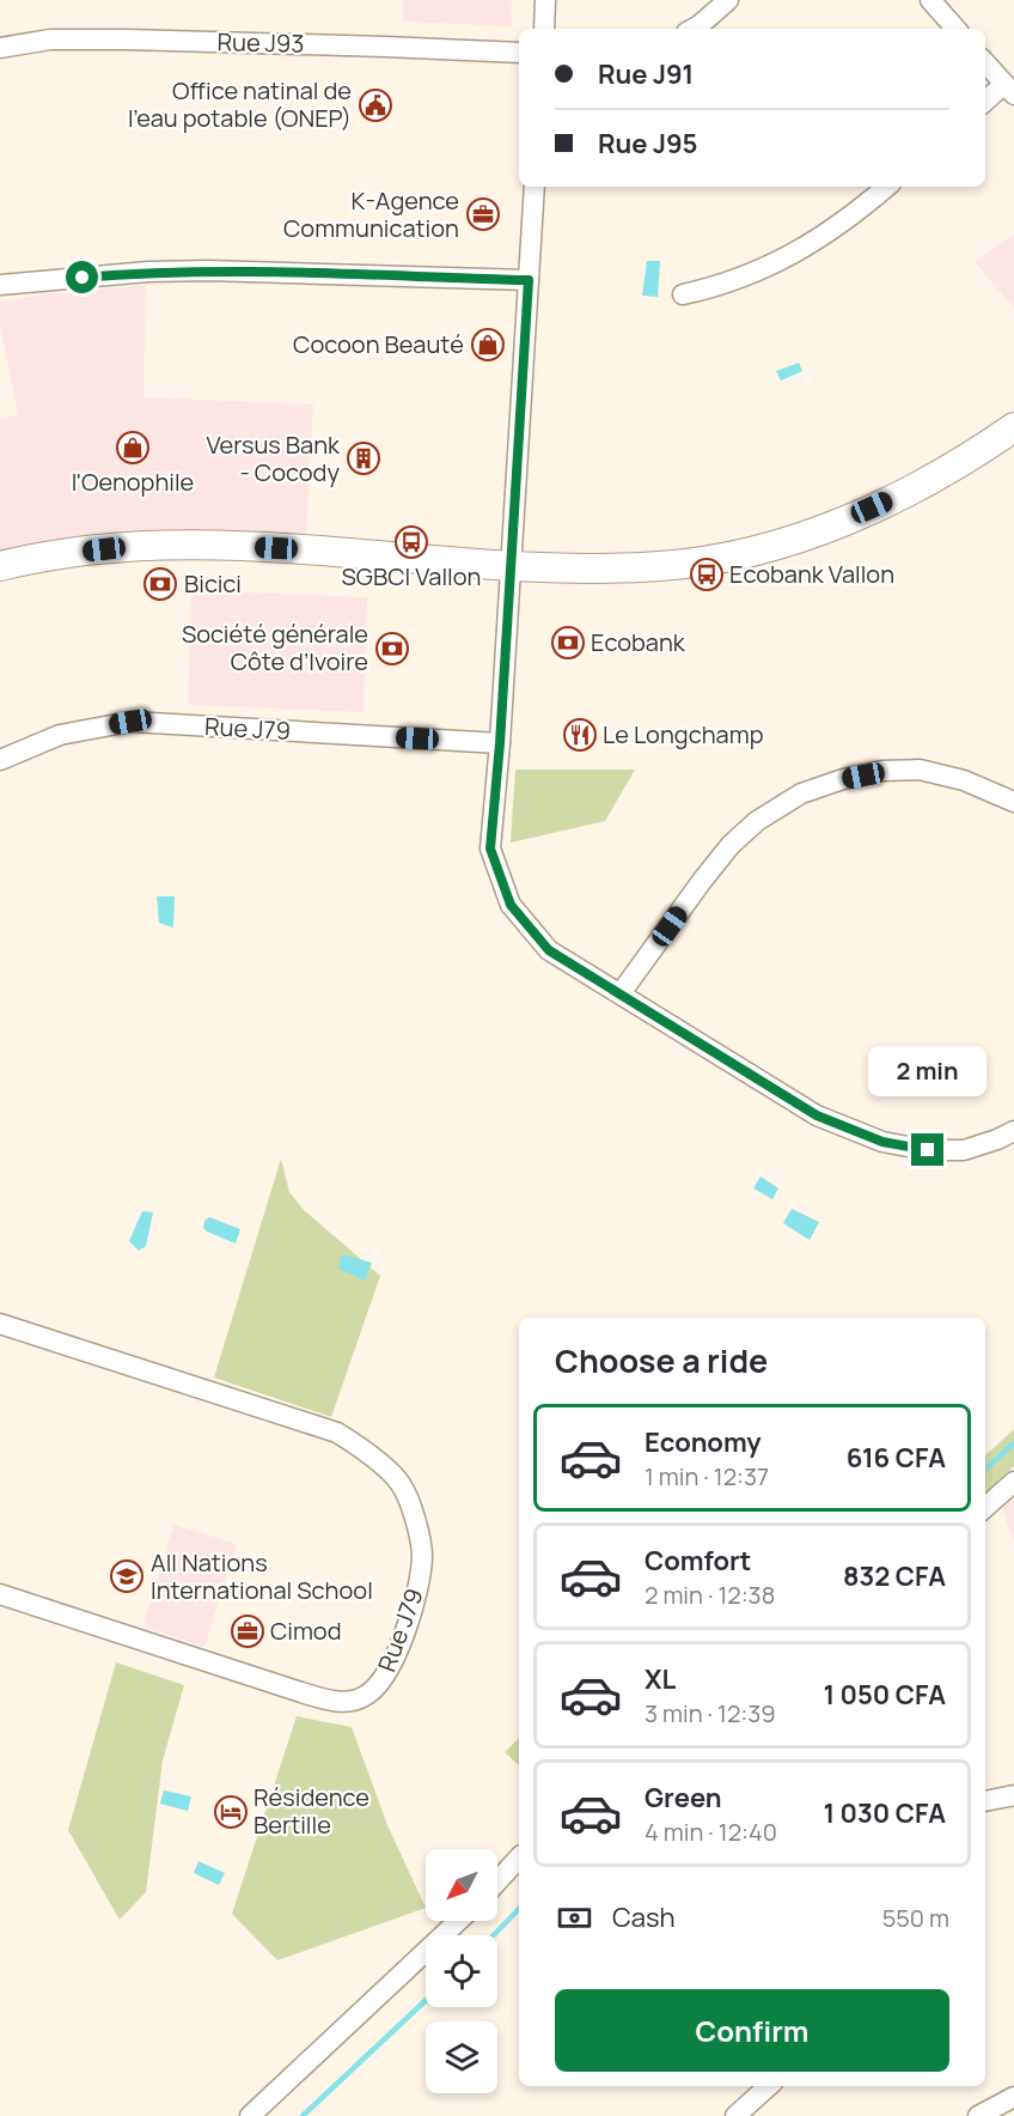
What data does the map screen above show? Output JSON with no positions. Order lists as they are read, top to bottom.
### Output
{
  "streets": {
    "street": ["Rue J93", "Rue J79"]
  },
  "places": {
    "public building": ["Office natinal de l’eau potable (ONEP)"],
    "office": ["K-Agence Communication", "Cimod"],
    "shop": ["Cocoon Beauté", "l'Oenophile"],
    "building": ["Versus Bank - Cocody"],
    "bus stop": ["SGBCI Vallon", "Ecobank Vallon"],
    "bank": ["Bicici", "Ecobank", "Société générale Côte d’Ivoire"],
    "restaurant": ["Le Longchamp"],
    "school or university": ["All Nations International School"],
    "hotel": ["Résidence Bertille"]
  },
  "north": "bottom left",
  "page": {
    "banner": ["Rue J91", "Rue J95"],
    "bubble": "2 min",
    "heading": "Choose a ride",
    "list": [
      {
        "name": "Economy",
        "note": "1 min · 12:37",
        "value": "616 CFA"
      },
      {
        "name": "Comfort",
        "note": "2 min · 12:38",
        "value": "832 CFA"
      },
      {
        "name": "XL",
        "note": "3 min · 12:39",
        "value": "1 050 CFA"
      },
      {
        "name": "Green",
        "note": "4 min · 12:40",
        "value": "1 030 CFA"
      }
    ],
    "pay": ["Cash", "550 m"],
    "buttons": "Confirm"
  }
}
